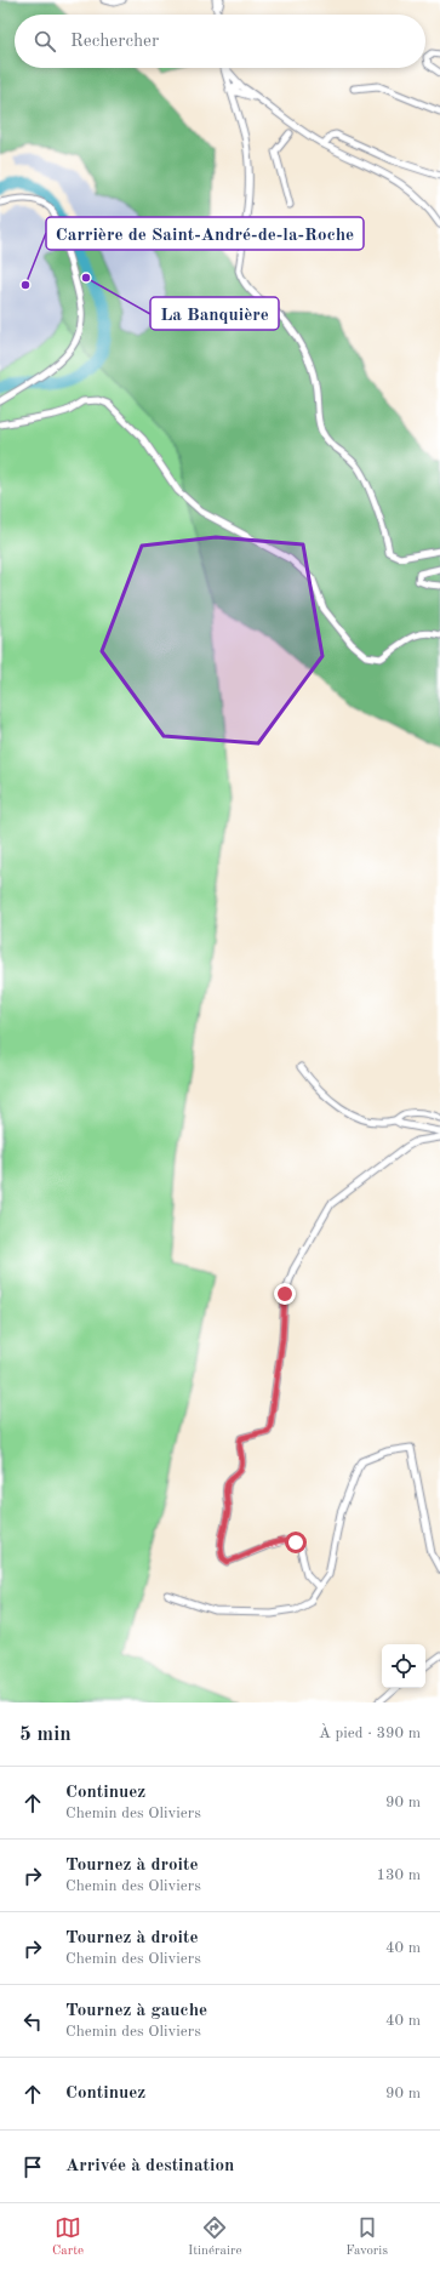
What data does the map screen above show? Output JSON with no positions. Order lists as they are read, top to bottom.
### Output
{
  "places": ["La Banquière", "Carrière de Saint-André-de-la-Roche"],
  "page": {
    "search": "Rechercher",
    "heading": ["5 min", "À pied · 390 m"],
    "list": [
      ["Continuez", "Chemin des Oliviers", "90 m"],
      ["Tournez à droite", "Chemin des Oliviers", "130 m"],
      ["Tournez à droite", "Chemin des Oliviers", "40 m"],
      ["Tournez à gauche", "Chemin des Oliviers", "40 m"],
      ["Continuez", "90 m"],
      "Arrivée à destination"
    ],
    "nav": ["Carte", "Itinéraire", "Favoris"]
  }
}
